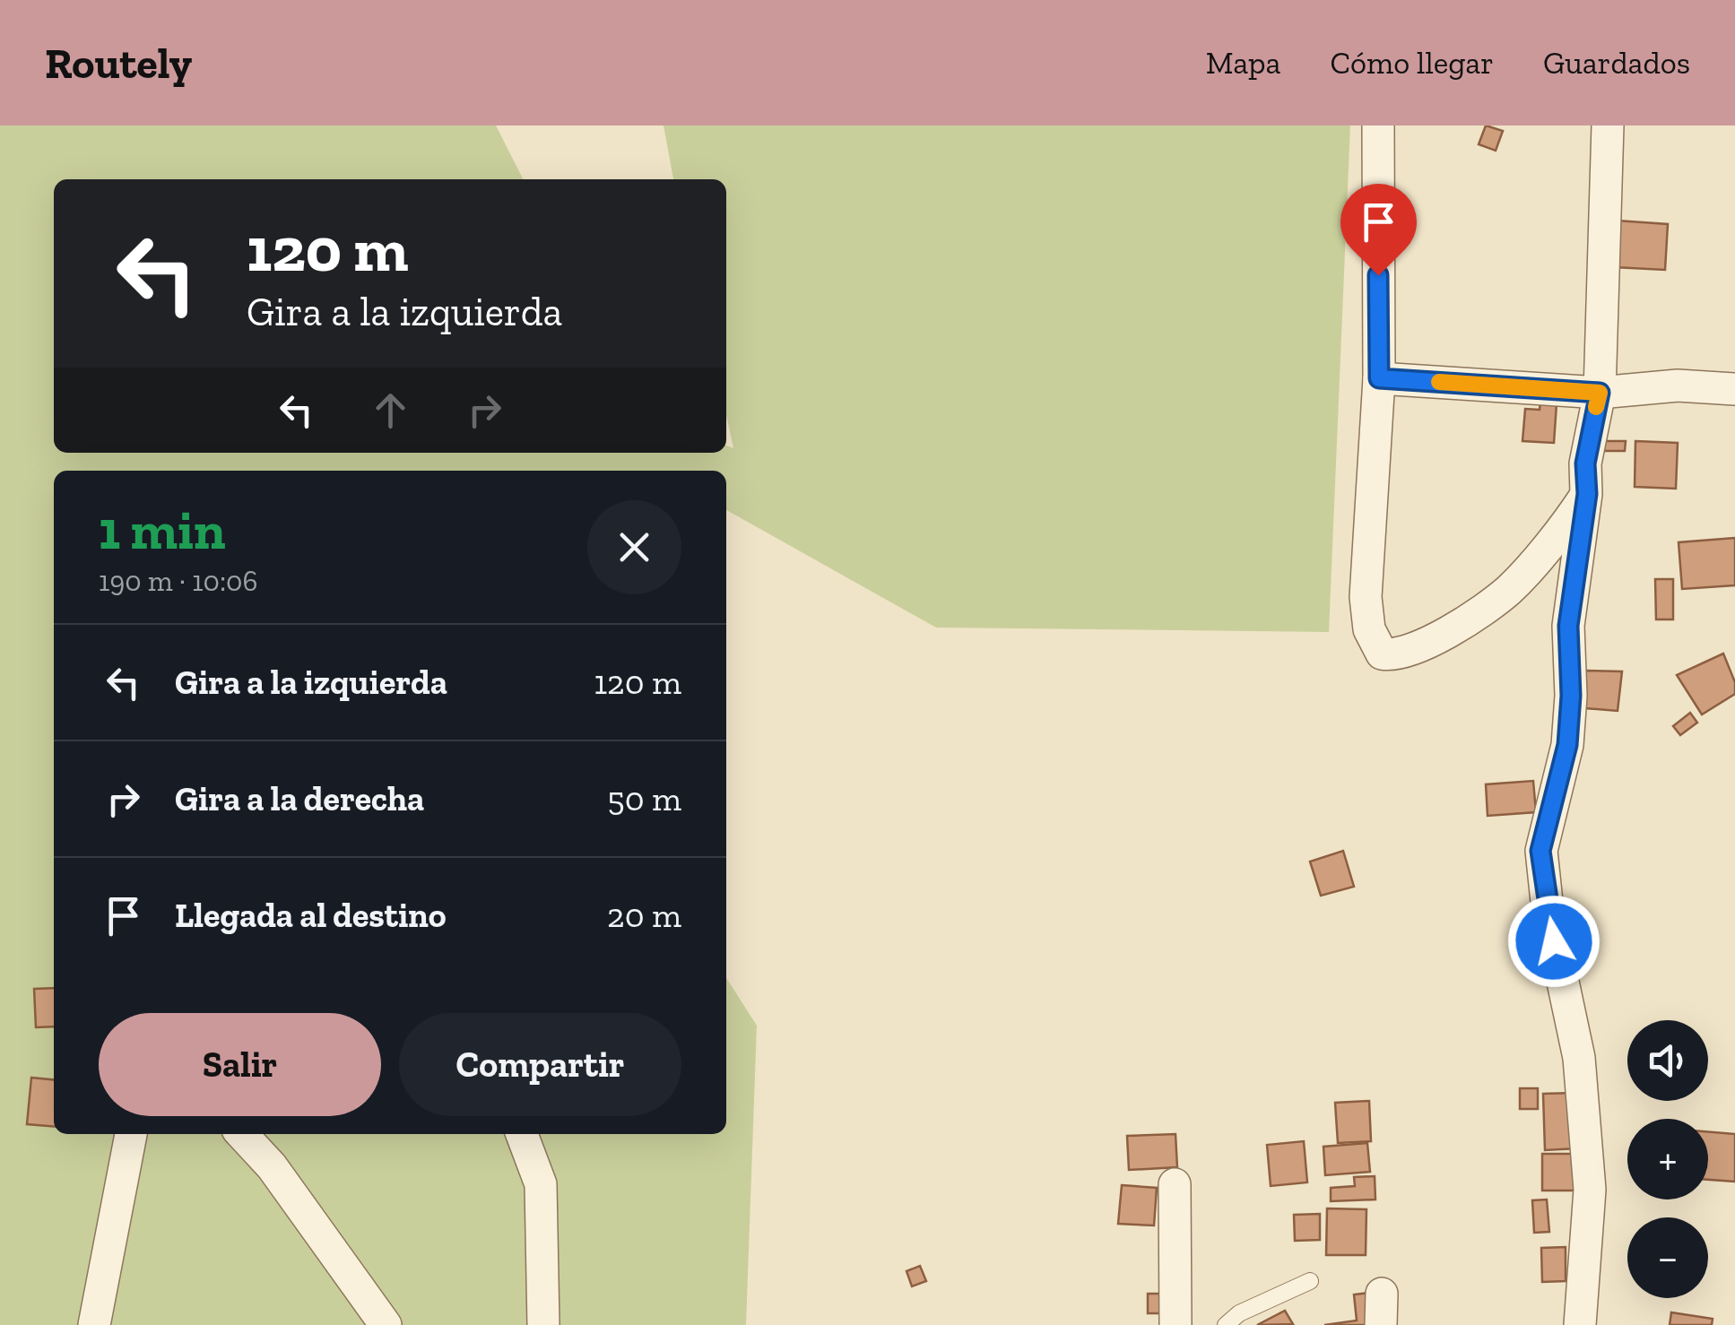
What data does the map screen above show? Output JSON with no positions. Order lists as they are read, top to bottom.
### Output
{
  "page": {
    "header": "Routely",
    "nav": ["Mapa", "Cómo llegar", "Guardados"],
    "turn": ["120 m", "Gira a la izquierda"],
    "heading": ["1 min", "190 m · 10:06"],
    "list": [
      {
        "name": "Gira a la izquierda",
        "value": "120 m"
      },
      {
        "name": "Gira a la derecha",
        "value": "50 m"
      },
      {
        "name": "Llegada al destino",
        "value": "20 m"
      }
    ],
    "buttons": ["Salir", "Compartir"],
    "map_buttons": ["+", "−"]
  }
}
